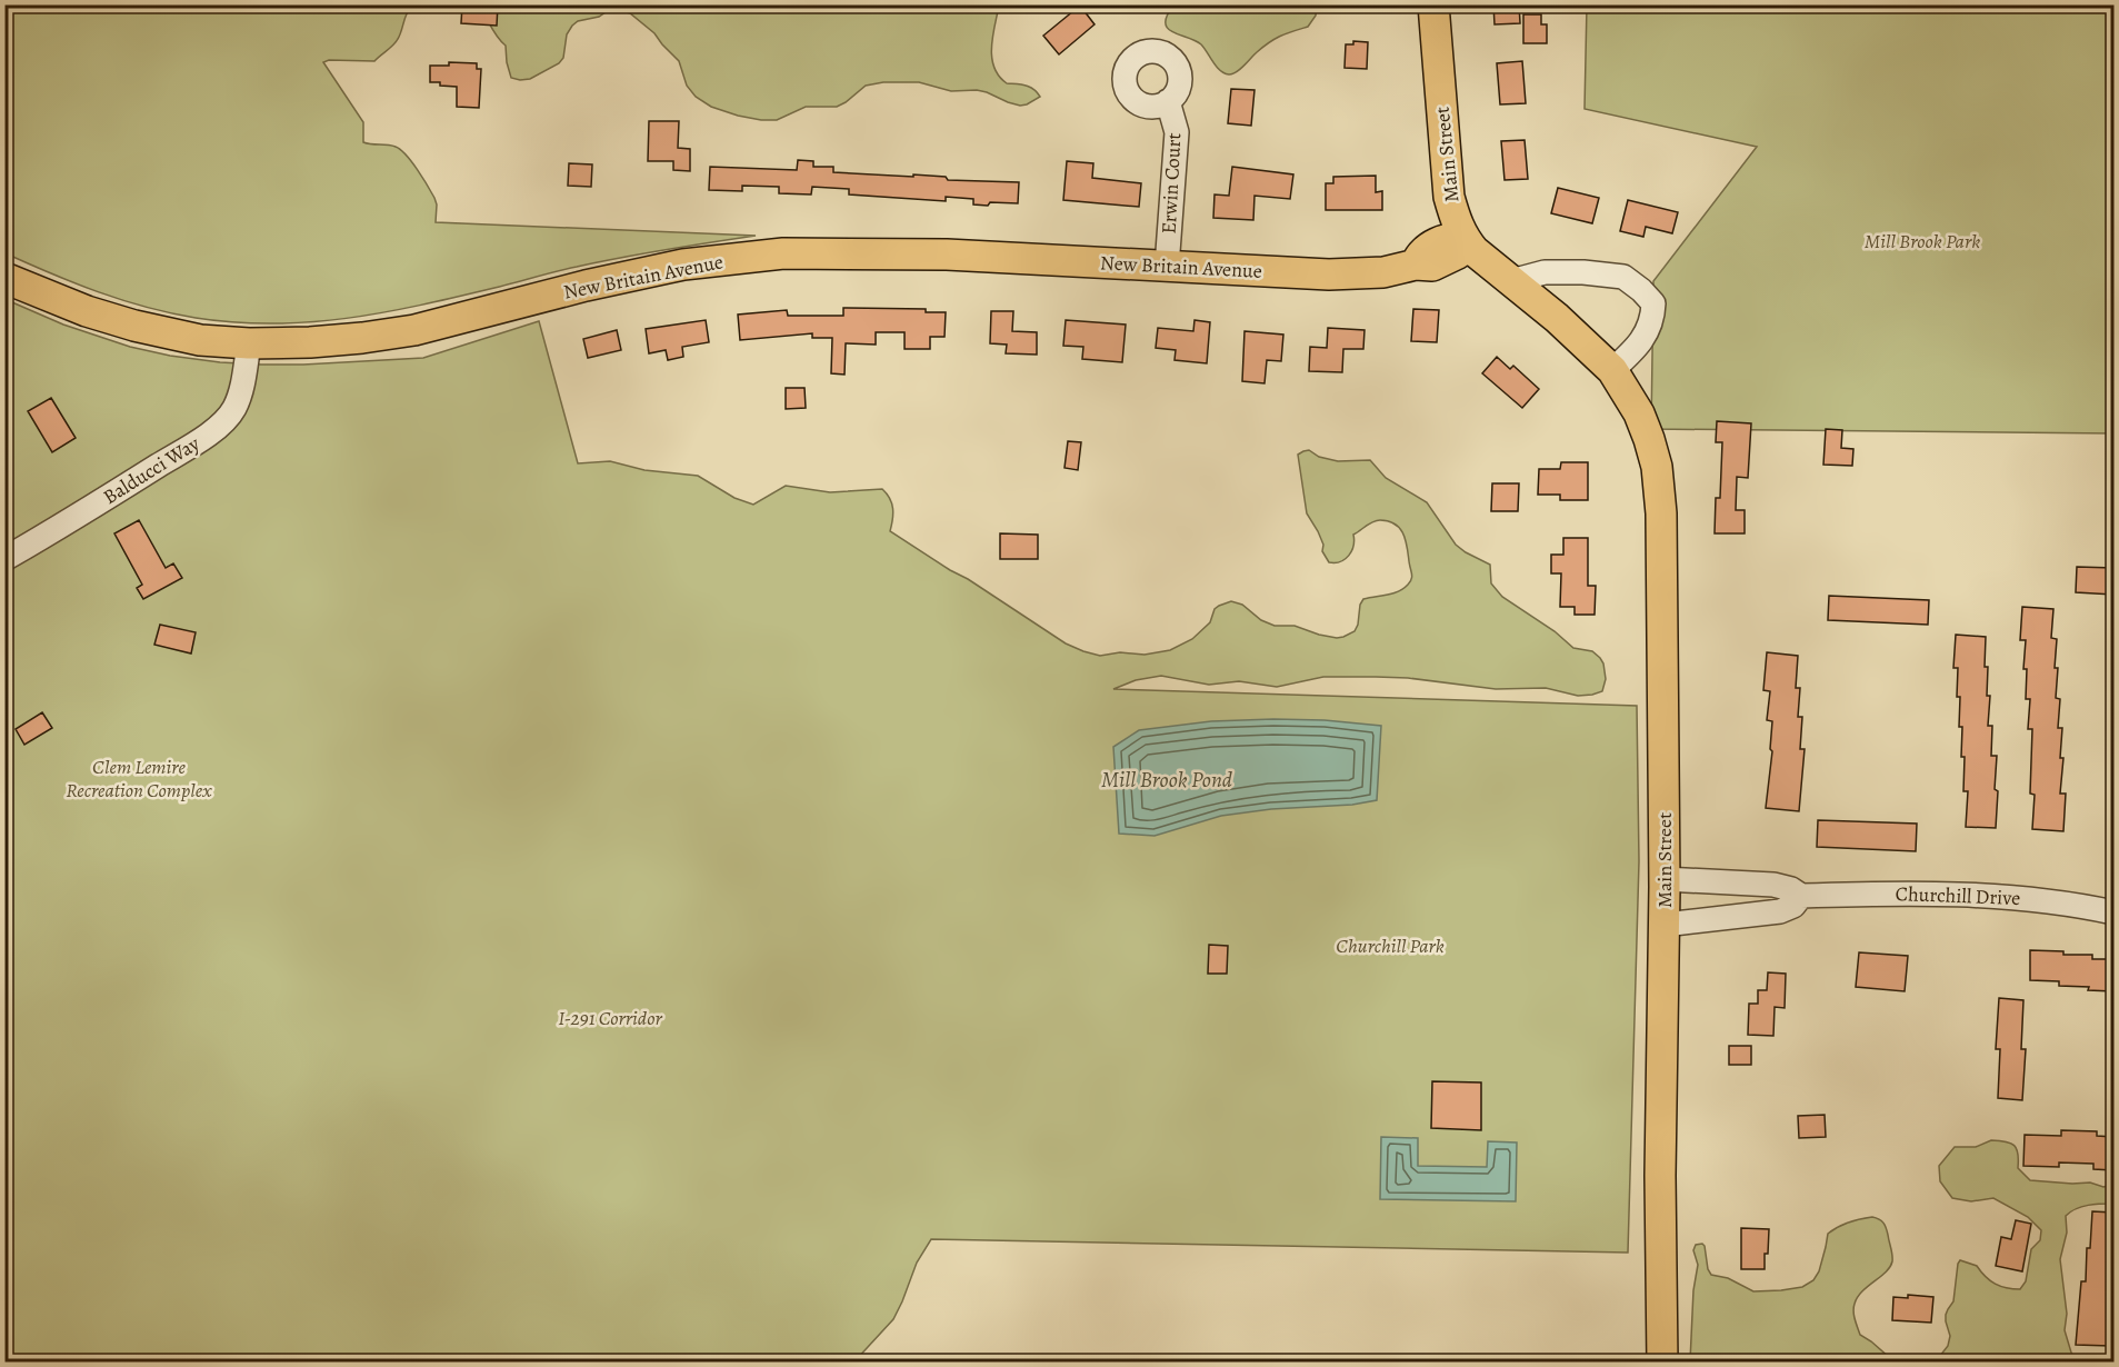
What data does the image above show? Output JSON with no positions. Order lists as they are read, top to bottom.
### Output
{
  "streets": {
    "main road": ["Main Street", "New Britain Avenue"],
    "street": ["Erwin Court", "Balducci Way", "Churchill Drive"]
  },
  "crossings": [
    ["Main Street", "New Britain Avenue"],
    ["Main Street", "Churchill Drive"],
    ["Erwin Court", "New Britain Avenue"],
    ["New Britain Avenue", "Balducci Way"]
  ],
  "water": ["Mill Brook Pond"],
  "parks": [
    "Mill Brook Park",
    "Clem Lemire Recreation Complex",
    "Churchill Park",
    "I-291 Corridor"
  ]
}
